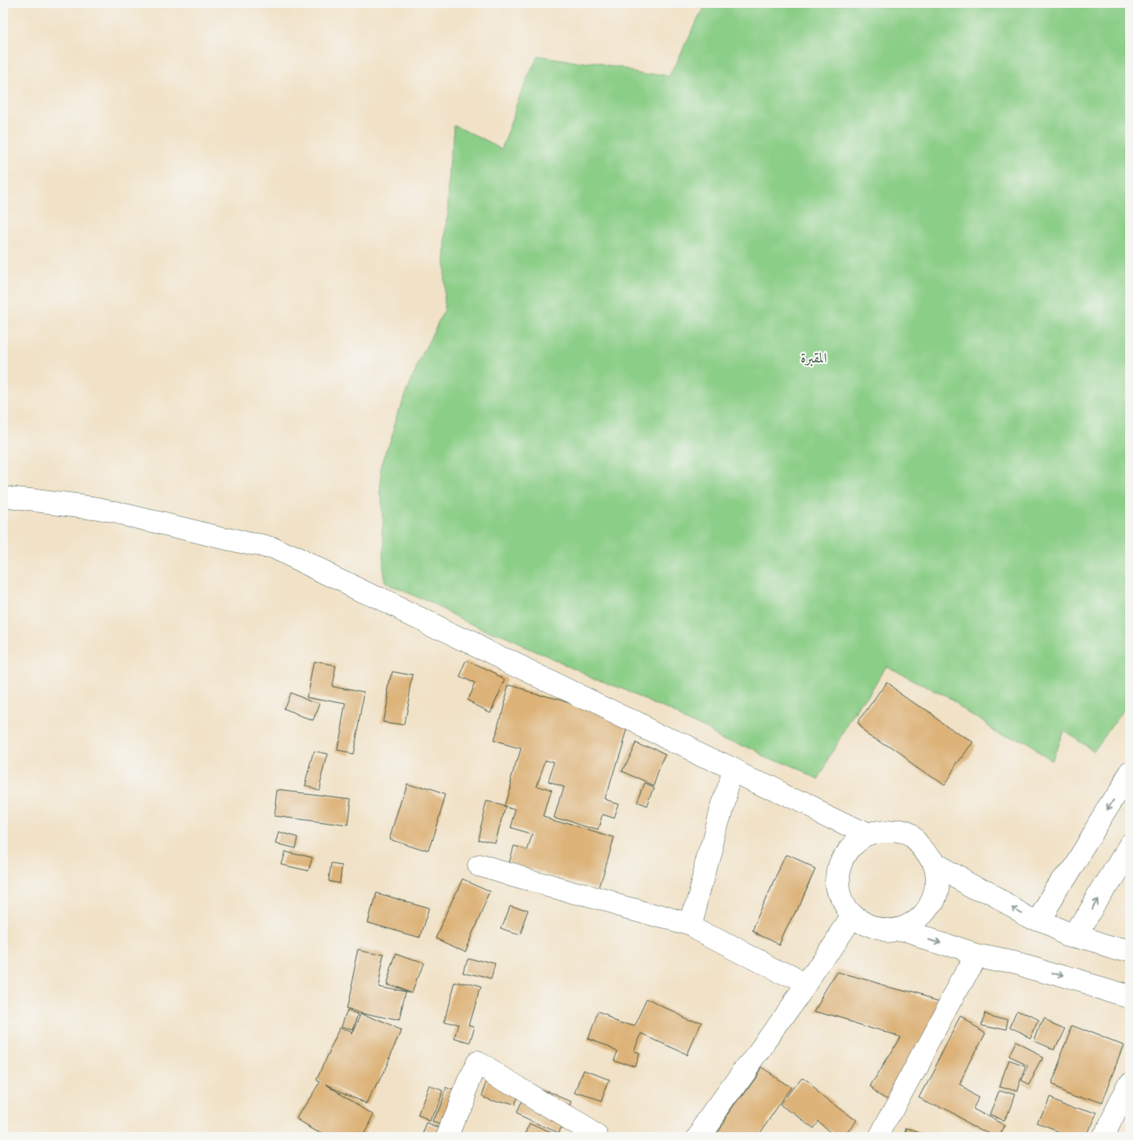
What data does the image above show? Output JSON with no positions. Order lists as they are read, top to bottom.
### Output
{
  "parks": ["المقبرة"]
}
